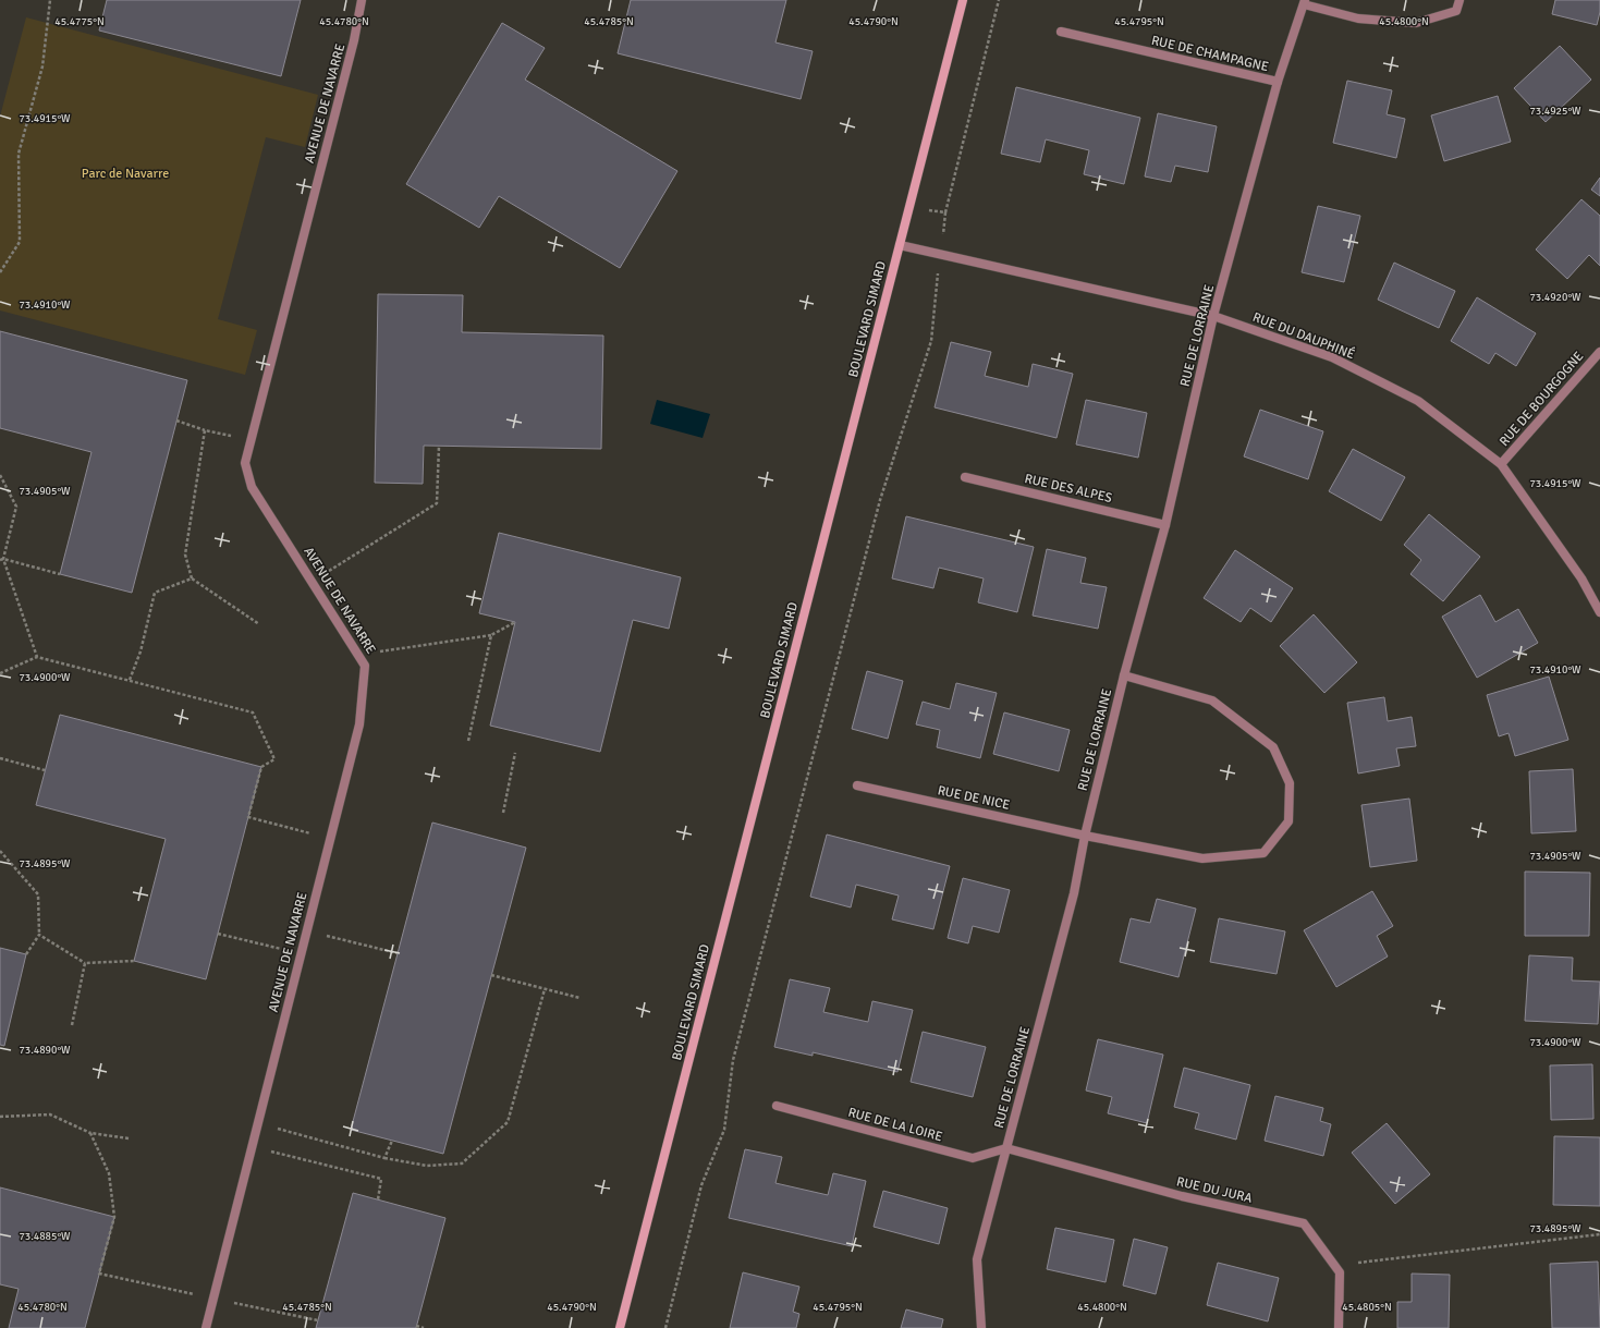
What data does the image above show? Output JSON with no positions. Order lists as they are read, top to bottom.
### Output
{
  "streets": {
    "main road": ["BOULEVARD SIMARD"],
    "street": [
      "RUE DE CHAMPAGNE",
      "AVENUE DE NAVARRE",
      "RUE DE LORRAINE",
      "RUE DU DAUPHINÉ",
      "RUE DE BOURGOGNE",
      "RUE DES ALPES",
      "RUE DE NICE",
      "RUE DE LA LOIRE",
      "RUE DU JURA"
    ]
  },
  "crossings": [
    ["RUE DE CHAMPAGNE", "RUE DE LORRAINE"],
    ["BOULEVARD SIMARD", "RUE DU DAUPHINÉ"],
    ["RUE DE LORRAINE", "RUE DU DAUPHINÉ"],
    ["RUE DE LORRAINE", "RUE DES ALPES"],
    ["RUE DE LORRAINE", "RUE DE NICE"],
    ["RUE DE LORRAINE", "RUE DE LA LOIRE"],
    ["RUE DE LORRAINE", "RUE DU JURA"],
    ["RUE DU DAUPHINÉ", "RUE DE BOURGOGNE"],
    ["RUE DE LA LOIRE", "RUE DU JURA"]
  ],
  "parks": ["Parc de Navarre"],
  "coordinates": [
    "45.4775°N",
    "45.4790°N",
    "45.4795°N",
    "45.4800°N",
    "45.4780°N",
    "45.4785°N",
    "73.4925°W",
    "73.4915°W",
    "73.4920°W",
    "73.4910°W",
    "73.4905°W",
    "73.4900°W",
    "73.4895°W",
    "73.4890°W",
    "73.4885°W",
    "45.4805°N"
  ]
}
